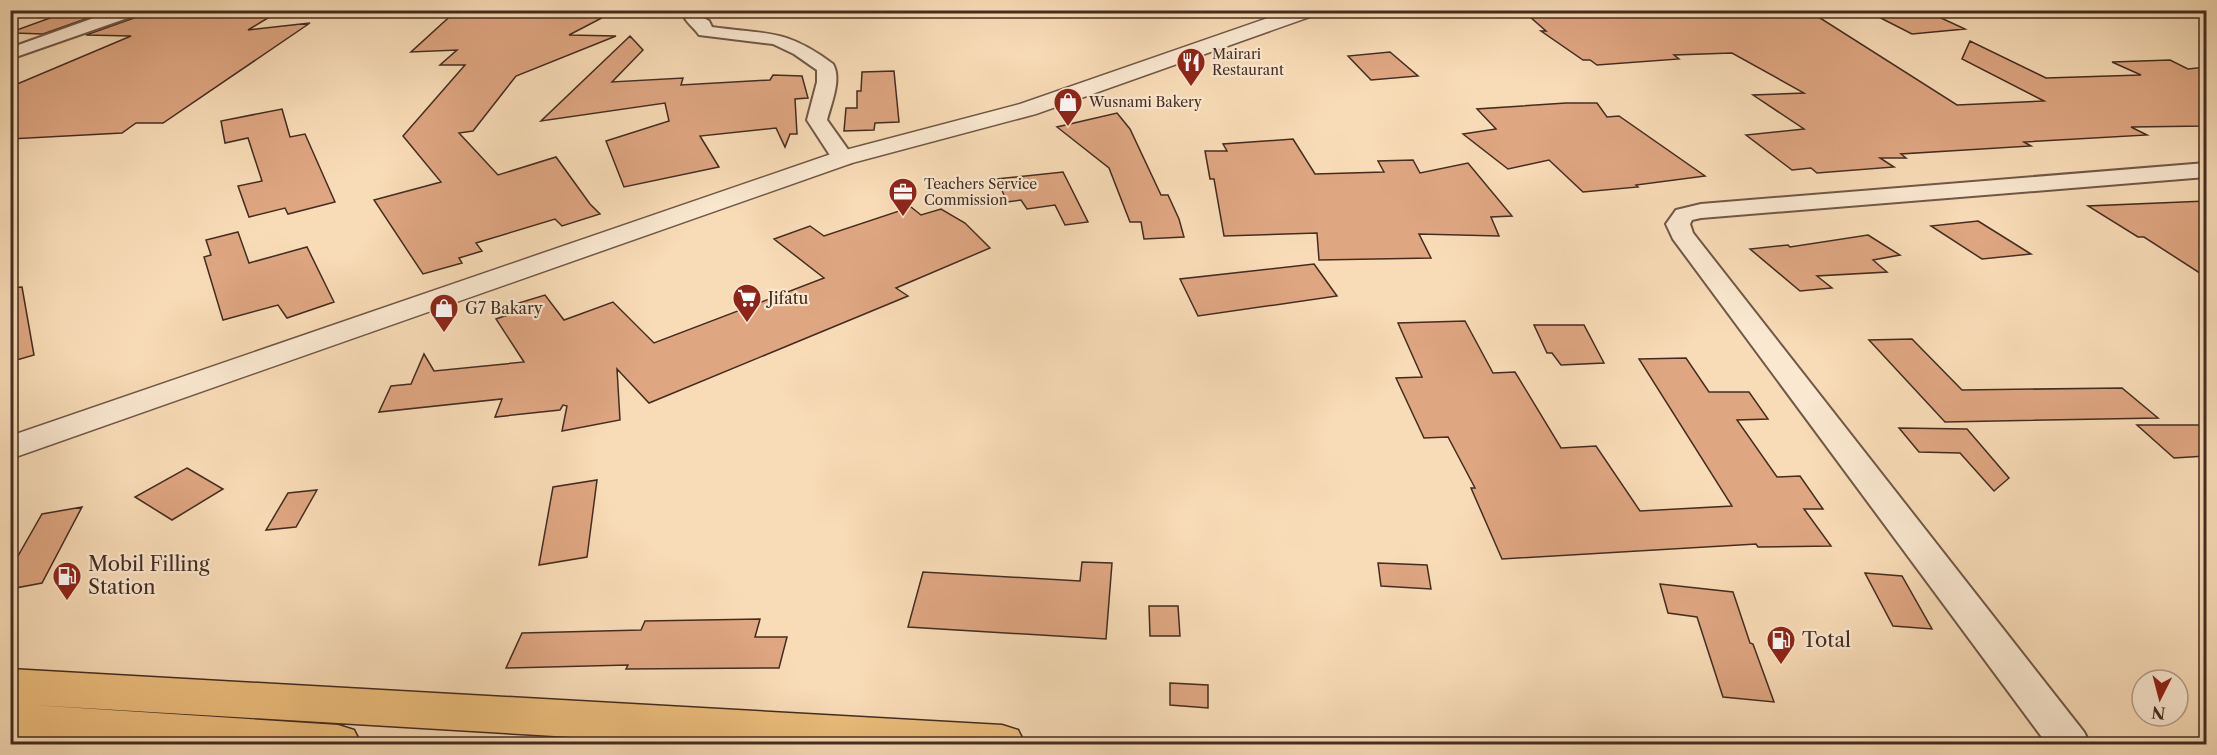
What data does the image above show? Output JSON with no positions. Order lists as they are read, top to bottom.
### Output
{
  "places": {
    "restaurant": ["Mairari Restaurant"],
    "shop": ["Wusnami Bakery", "G7 Bakary"],
    "office": ["Teachers Service Commission"],
    "supermarket": ["Jifatu"],
    "fuel station": ["Mobil Filling Station", "Total"]
  },
  "north": "bottom"
}
